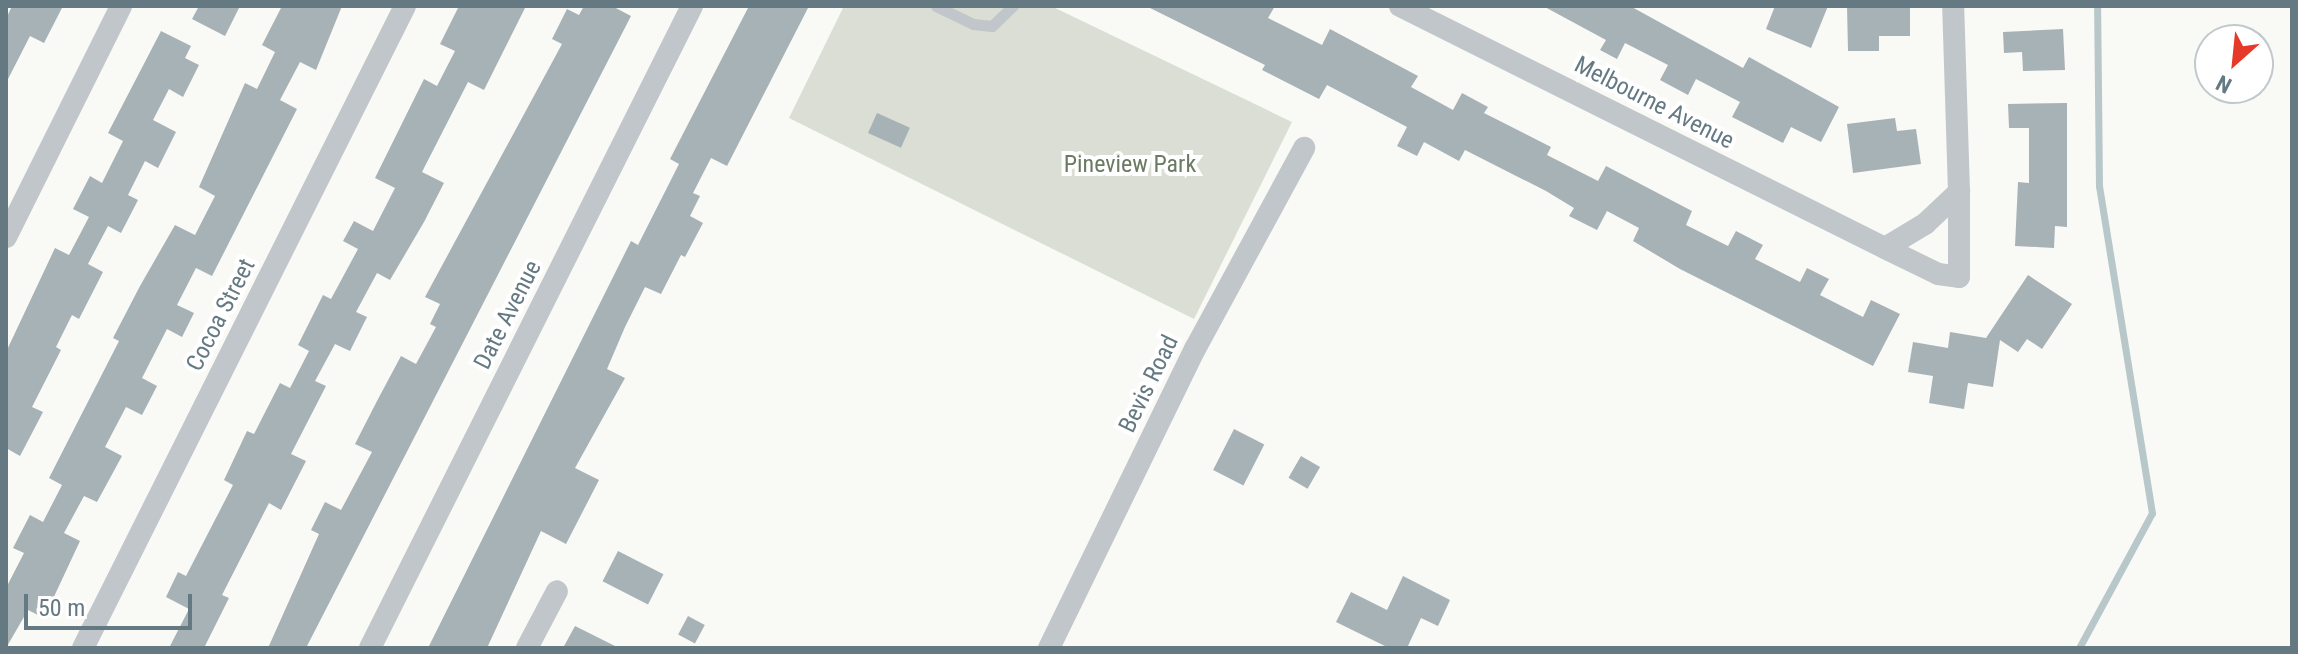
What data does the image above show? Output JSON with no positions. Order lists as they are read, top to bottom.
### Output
{
  "streets": {
    "street": [
      "Melbourne Avenue",
      "Cocoa Street",
      "Date Avenue",
      "Bevis Road"
    ]
  },
  "parks": ["Pineview Park"],
  "scale_bar": "50 m",
  "north": "bottom left"
}
